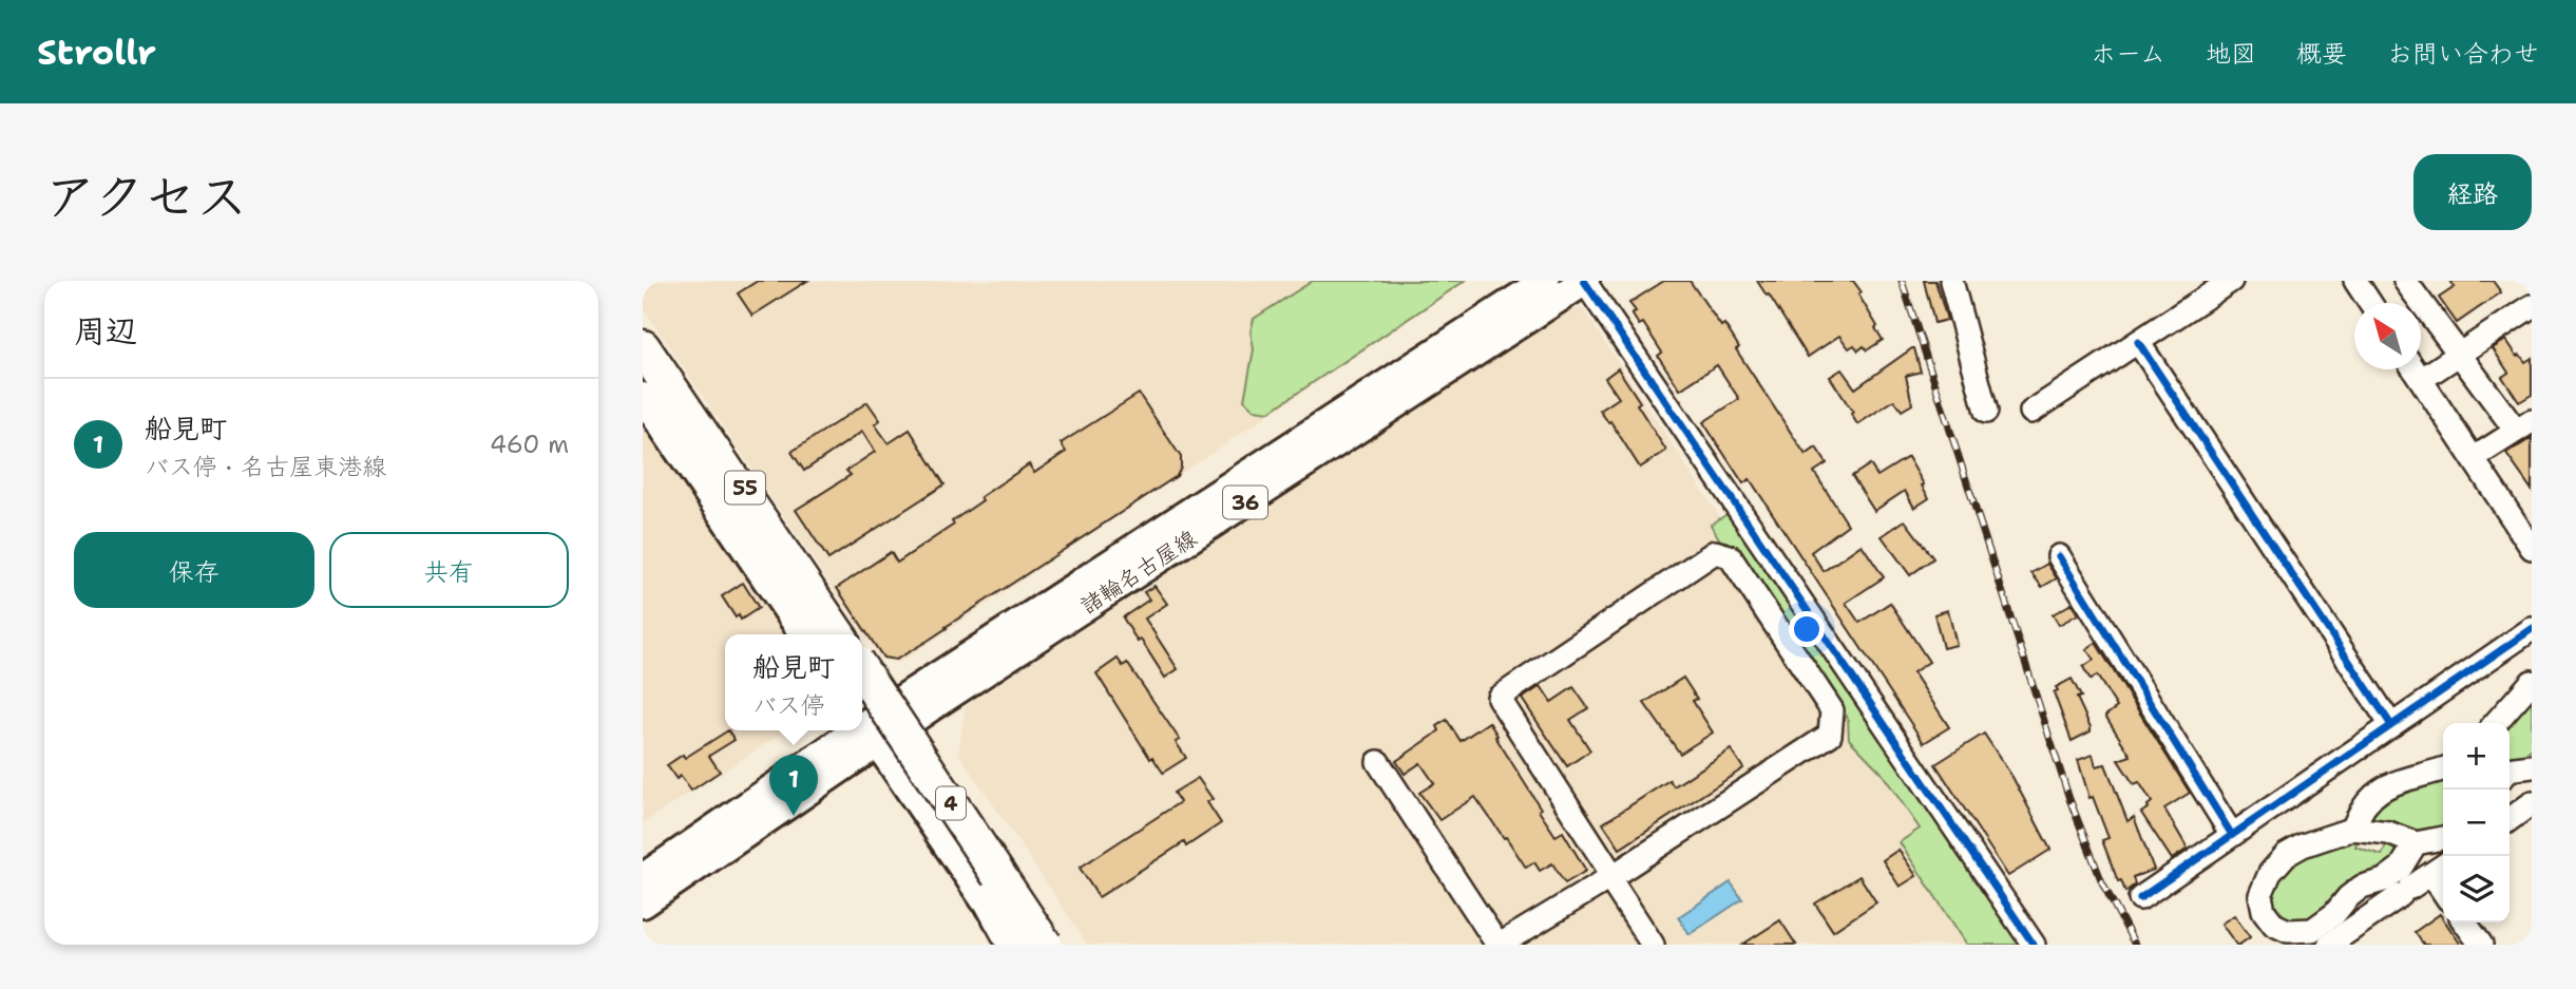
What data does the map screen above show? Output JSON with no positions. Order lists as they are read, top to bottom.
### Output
{
  "streets": {
    "highway": ["4"],
    "main road": ["55", "36", "諸輪名古屋線"]
  },
  "crossings": [
    ["諸輪名古屋線", "4"]
  ],
  "north": "top left",
  "page": {
    "header": "Strollr",
    "nav": [
      "ホーム",
      "地図",
      "概要",
      "お問い合わせ"
    ],
    "title": "アクセス",
    "buttons": [
      "経路",
      ["保存", "共有"]
    ],
    "heading": "周辺",
    "list": [
      {
        "mark": "1",
        "name": "船見町",
        "note": "バス停 · 名古屋東港線",
        "value": "460 m"
      }
    ],
    "popup": ["船見町", "バス停"],
    "map_buttons": ["+", "−"],
    "pins": "1"
  }
}
